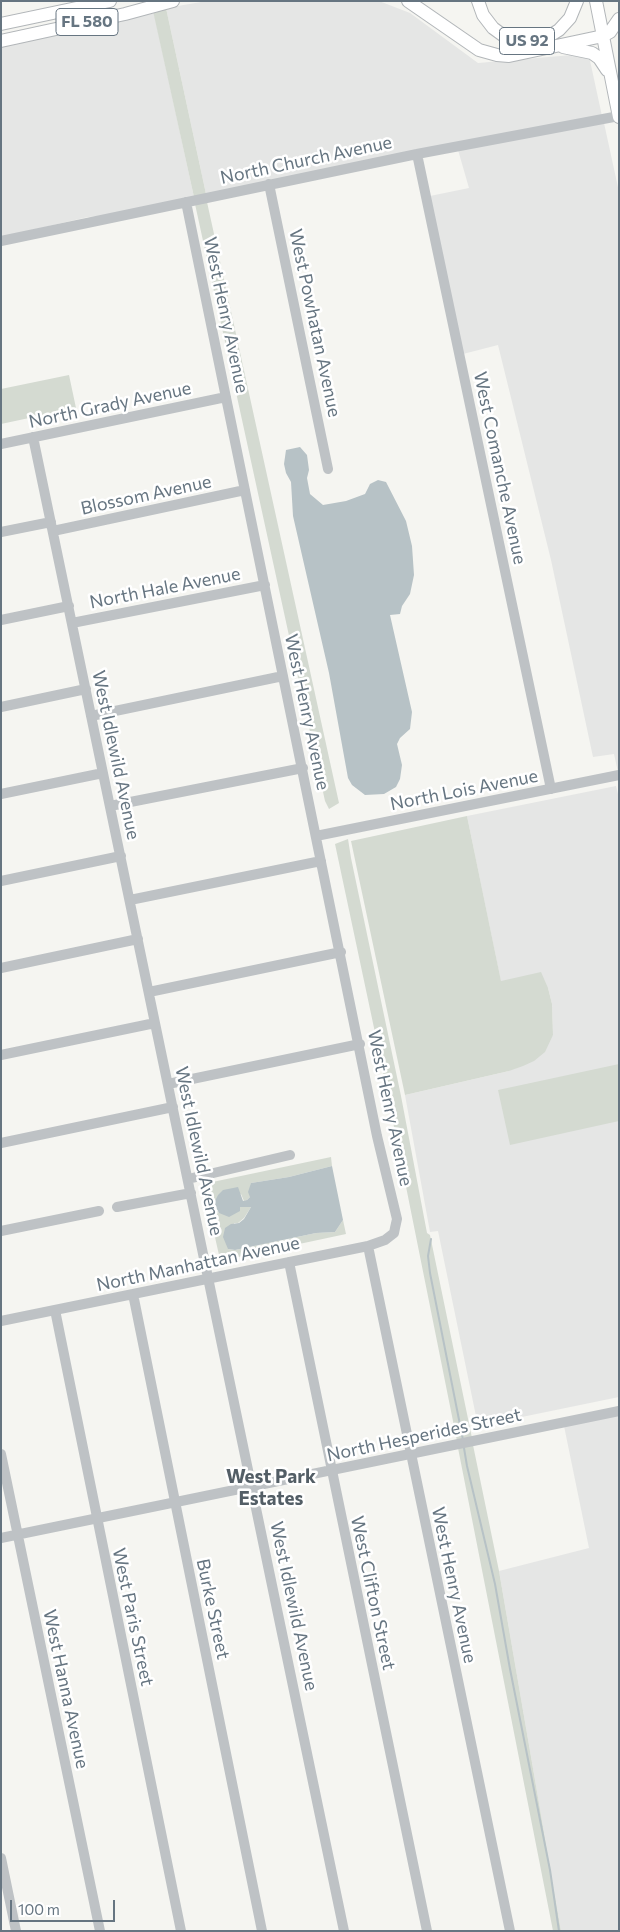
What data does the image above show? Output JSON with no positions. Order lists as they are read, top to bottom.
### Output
{
  "streets": {
    "main road": ["FL 580", "US 92"],
    "street": [
      "North Church Avenue",
      "West Henry Avenue",
      "West Powhatan Avenue",
      "North Grady Avenue",
      "West Comanche Avenue",
      "Blossom Avenue",
      "North Hale Avenue",
      "West Idlewild Avenue",
      "North Lois Avenue",
      "North Manhattan Avenue",
      "North Hesperides Street",
      "West Clifton Street",
      "Burke Street",
      "West Paris Street",
      "West Hanna Avenue"
    ]
  },
  "crossings": [
    ["North Church Avenue", "West Henry Avenue"],
    ["North Church Avenue", "West Powhatan Avenue"],
    ["North Church Avenue", "West Comanche Avenue"],
    ["West Henry Avenue", "North Grady Avenue"],
    ["West Henry Avenue", "Blossom Avenue"],
    ["West Henry Avenue", "North Hale Avenue"],
    ["West Henry Avenue", "North Lois Avenue"],
    ["West Henry Avenue", "North Manhattan Avenue"],
    ["West Henry Avenue", "North Hesperides Street"],
    ["North Grady Avenue", "West Idlewild Avenue"],
    ["West Comanche Avenue", "North Lois Avenue"],
    ["Blossom Avenue", "West Idlewild Avenue"],
    ["North Hale Avenue", "West Idlewild Avenue"],
    ["West Idlewild Avenue", "North Manhattan Avenue"],
    ["West Idlewild Avenue", "North Hesperides Street"],
    ["North Manhattan Avenue", "West Clifton Street"],
    ["North Manhattan Avenue", "Burke Street"],
    ["North Manhattan Avenue", "West Paris Street"],
    ["North Hesperides Street", "West Clifton Street"],
    ["North Hesperides Street", "Burke Street"],
    ["North Hesperides Street", "West Paris Street"],
    ["North Hesperides Street", "West Hanna Avenue"]
  ],
  "districts": ["West Park Estates"],
  "scale_bar": "100 m"
}
